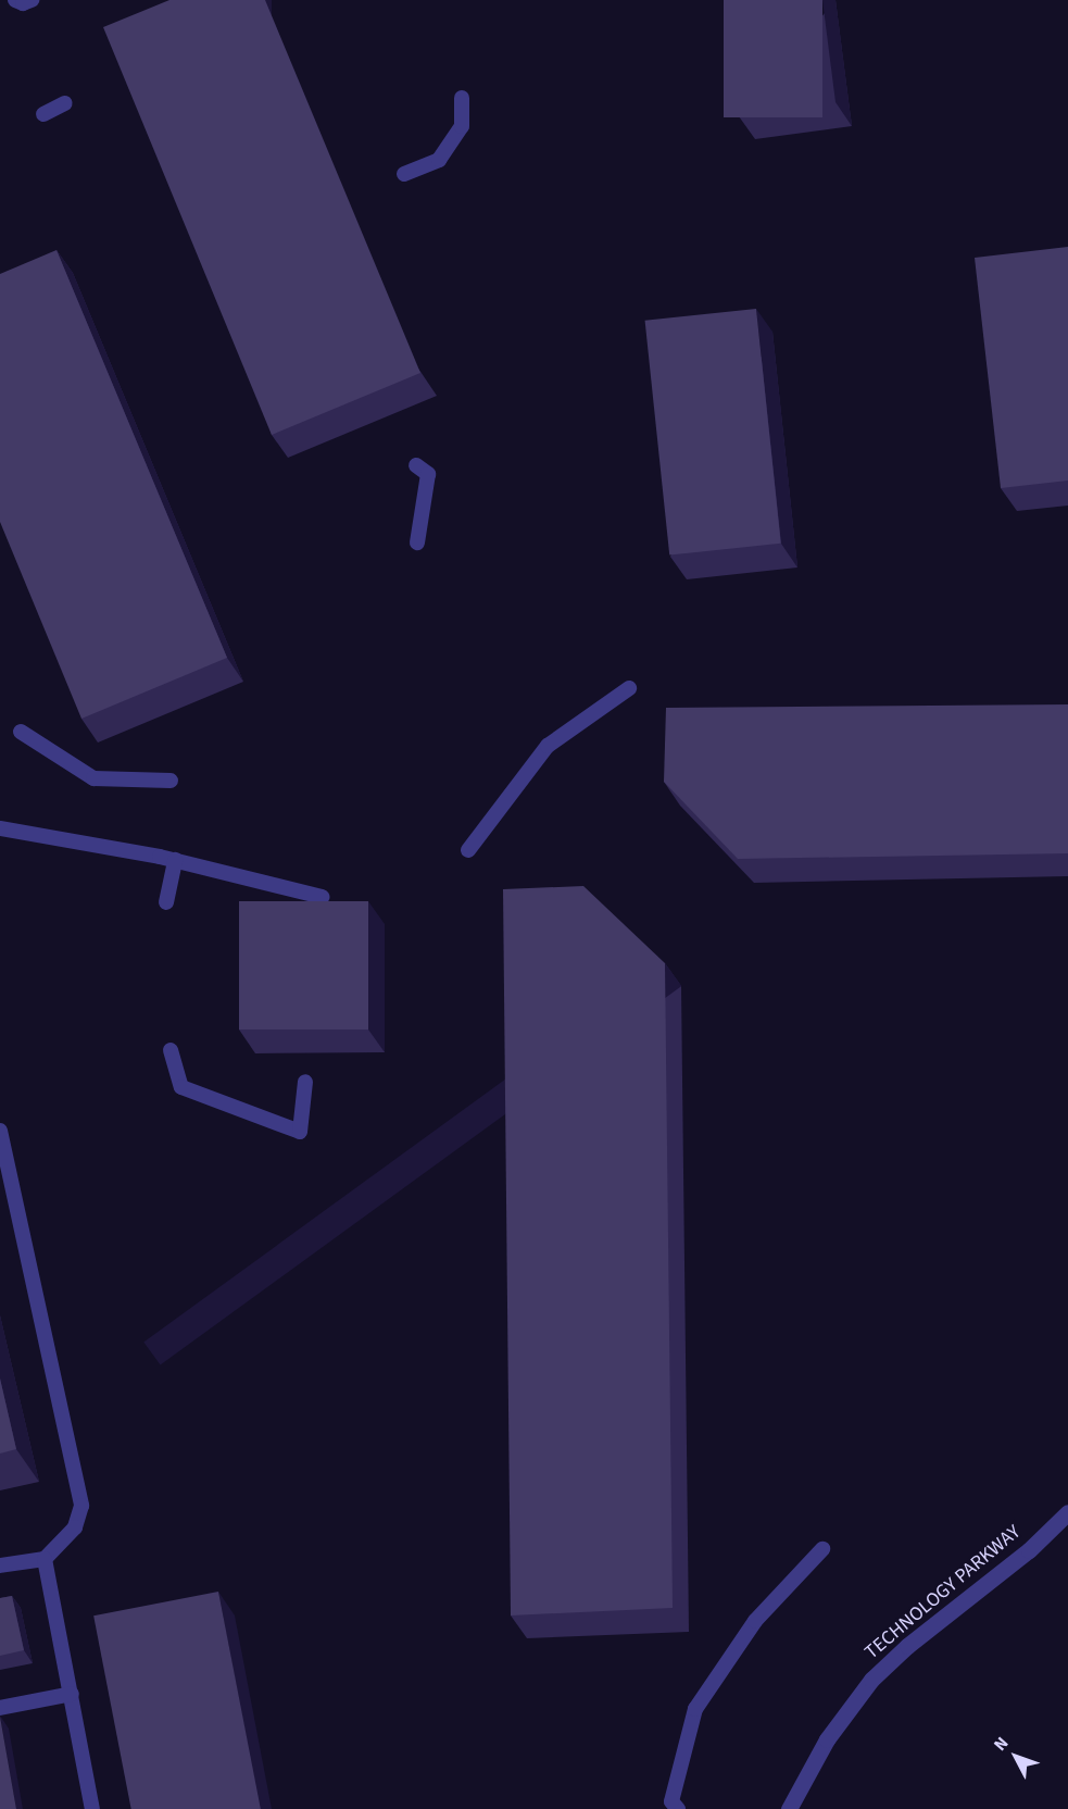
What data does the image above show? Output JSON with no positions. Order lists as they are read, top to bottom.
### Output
{
  "streets": {
    "street": ["TECHNOLOGY PARKWAY"]
  },
  "north": "top left"
}
